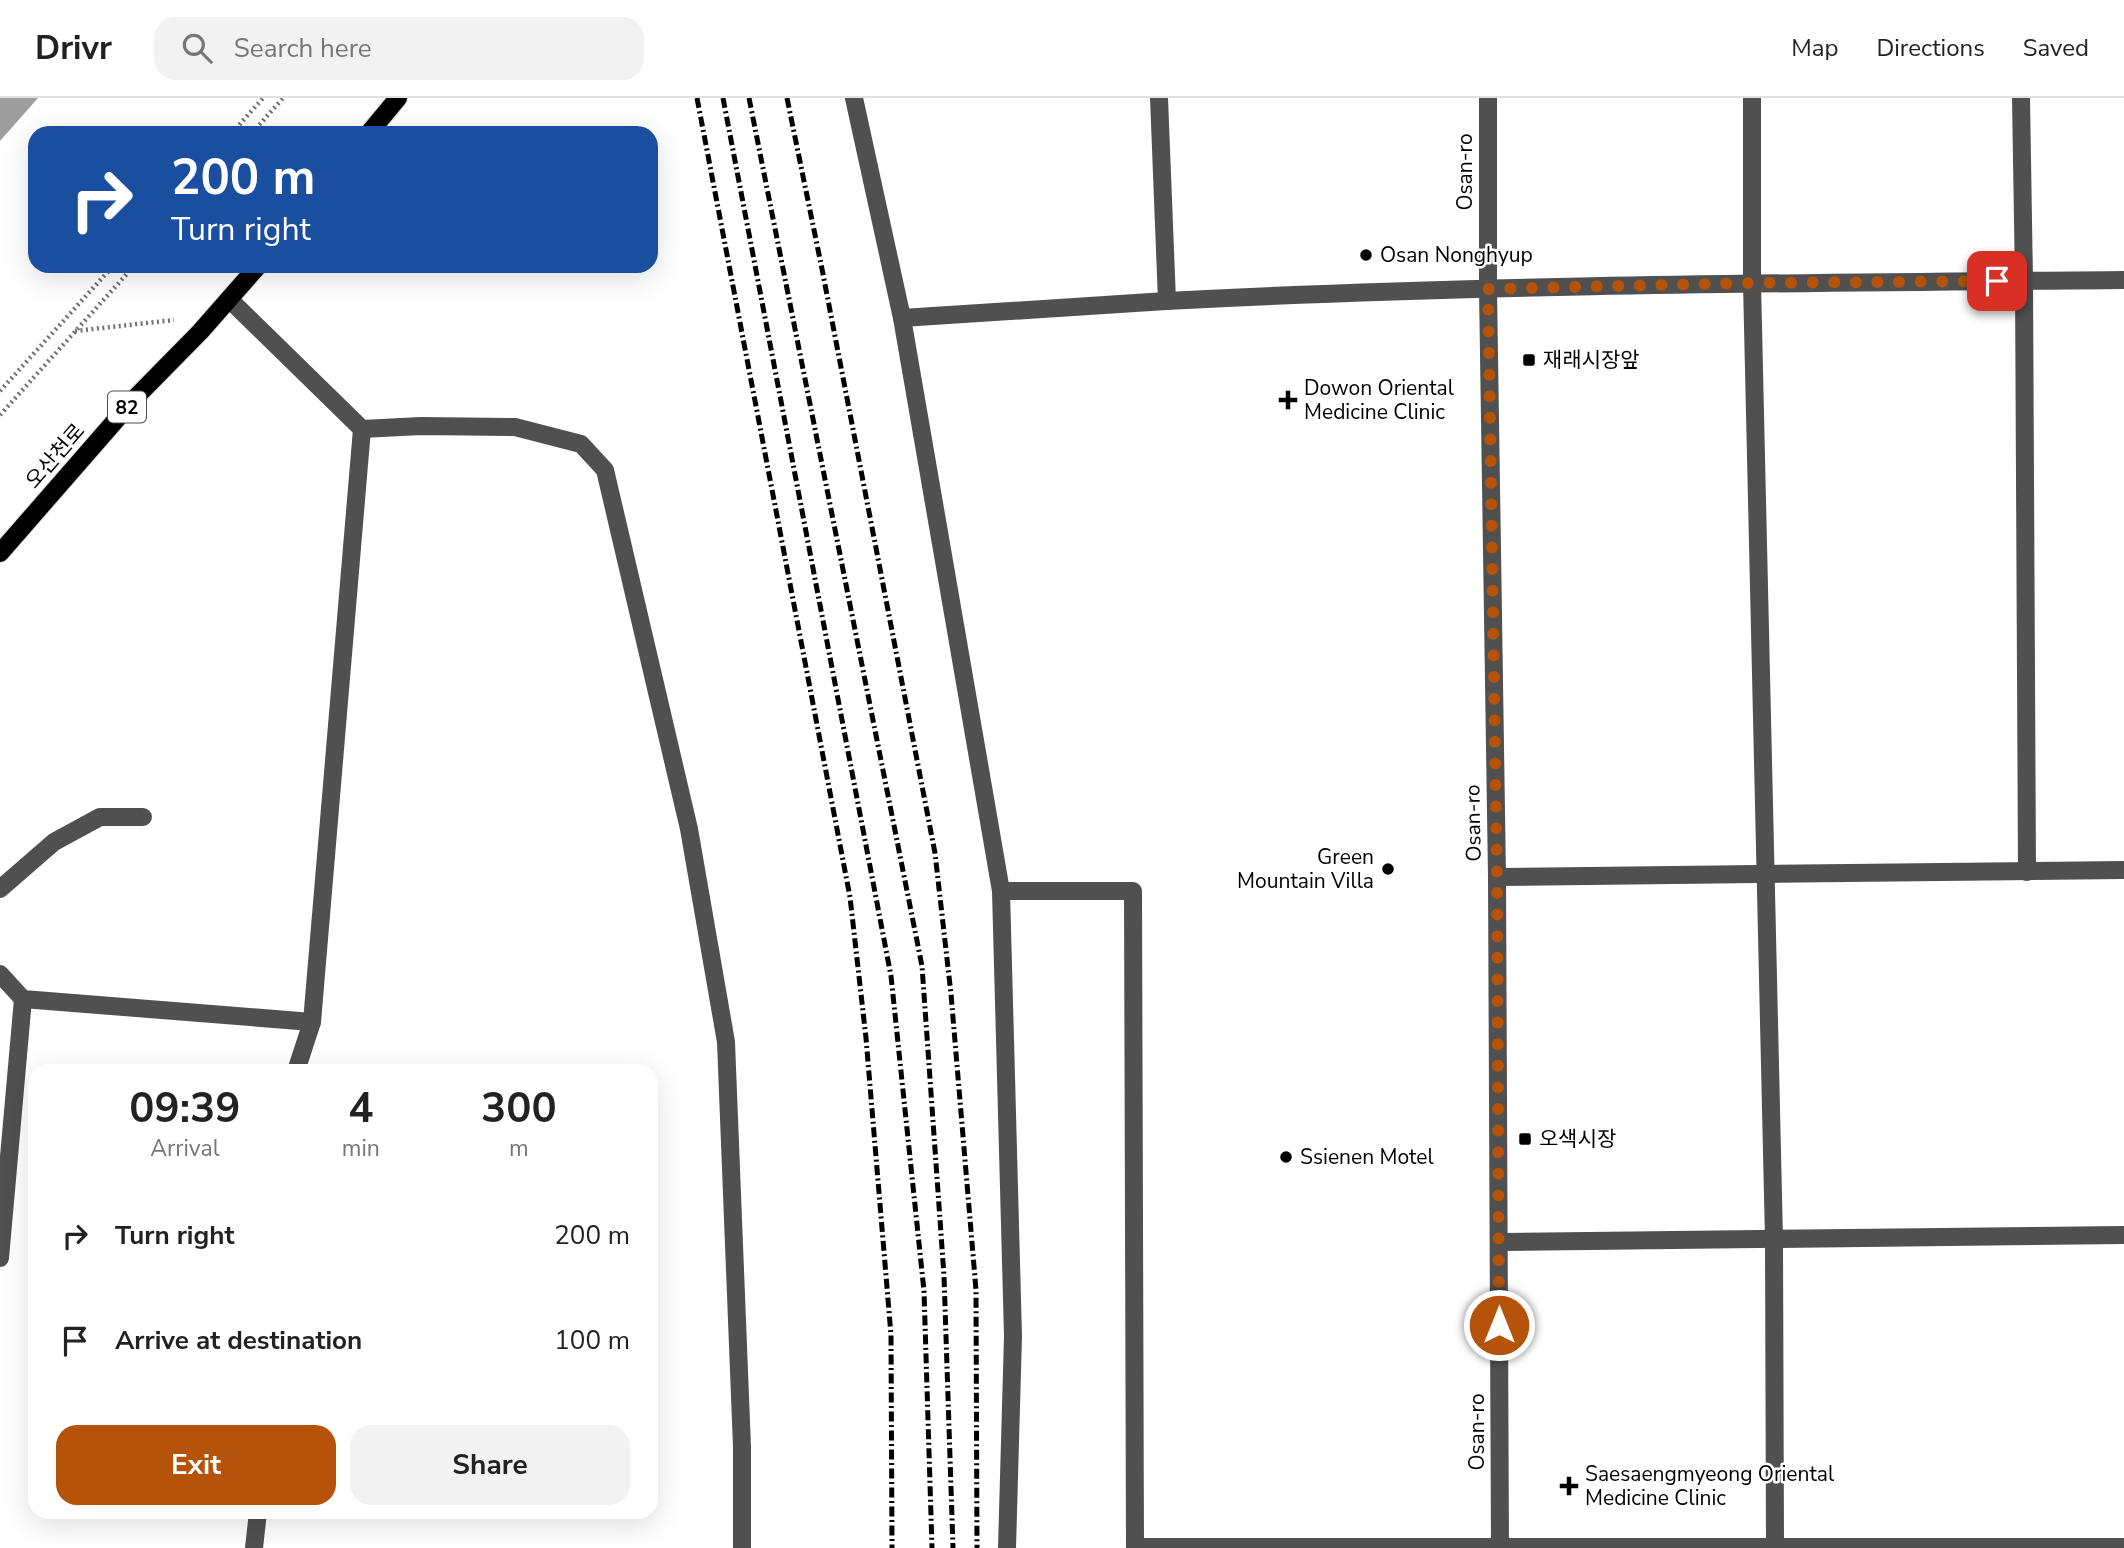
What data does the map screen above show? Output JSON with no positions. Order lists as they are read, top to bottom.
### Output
{
  "streets": {
    "main road": ["82", "오산천로"],
    "street": ["Osan-ro"]
  },
  "places": {
    "other": ["Osan Nonghyup", "Green Mountain Villa", "Ssienen Motel"],
    "transit": ["재래시장앞", "오색시장"],
    "health": ["Dowon Oriental Medicine Clinic", "Saesaengmyeong Oriental Medicine Clinic"]
  },
  "page": {
    "header": "Drivr",
    "search": "Search here",
    "nav": ["Map", "Directions", "Saved"],
    "turn": ["200 m", "Turn right"],
    "eta": [
      "09:39",
      "Arrival",
      "4",
      "min",
      "300",
      "m"
    ],
    "list": [
      {
        "name": "Turn right",
        "value": "200 m"
      },
      {
        "name": "Arrive at destination",
        "value": "100 m"
      }
    ],
    "buttons": ["Exit", "Share"]
  }
}
